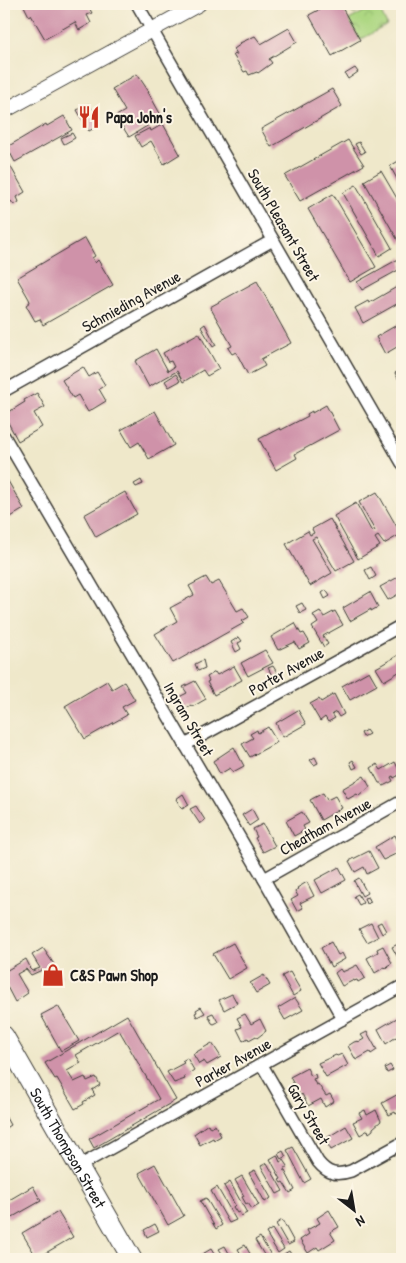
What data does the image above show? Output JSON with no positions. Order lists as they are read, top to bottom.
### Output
{
  "streets": {
    "highway": ["South Thompson Street"],
    "street": [
      "South Pleasant Street",
      "Schmieding Avenue",
      "Porter Avenue",
      "Ingram Street",
      "Cheatham Avenue",
      "Parker Avenue",
      "Gary Street"
    ]
  },
  "crossings": [
    ["South Pleasant Street", "Schmieding Avenue"],
    ["Porter Avenue", "Ingram Street"],
    ["Ingram Street", "Cheatham Avenue"],
    ["Ingram Street", "Parker Avenue"],
    ["Parker Avenue", "Gary Street"],
    ["Parker Avenue", "South Thompson Street"]
  ],
  "places": {
    "restaurant": ["Papa John's"],
    "shop": ["C&S Pawn Shop"]
  },
  "north": "bottom right"
}
